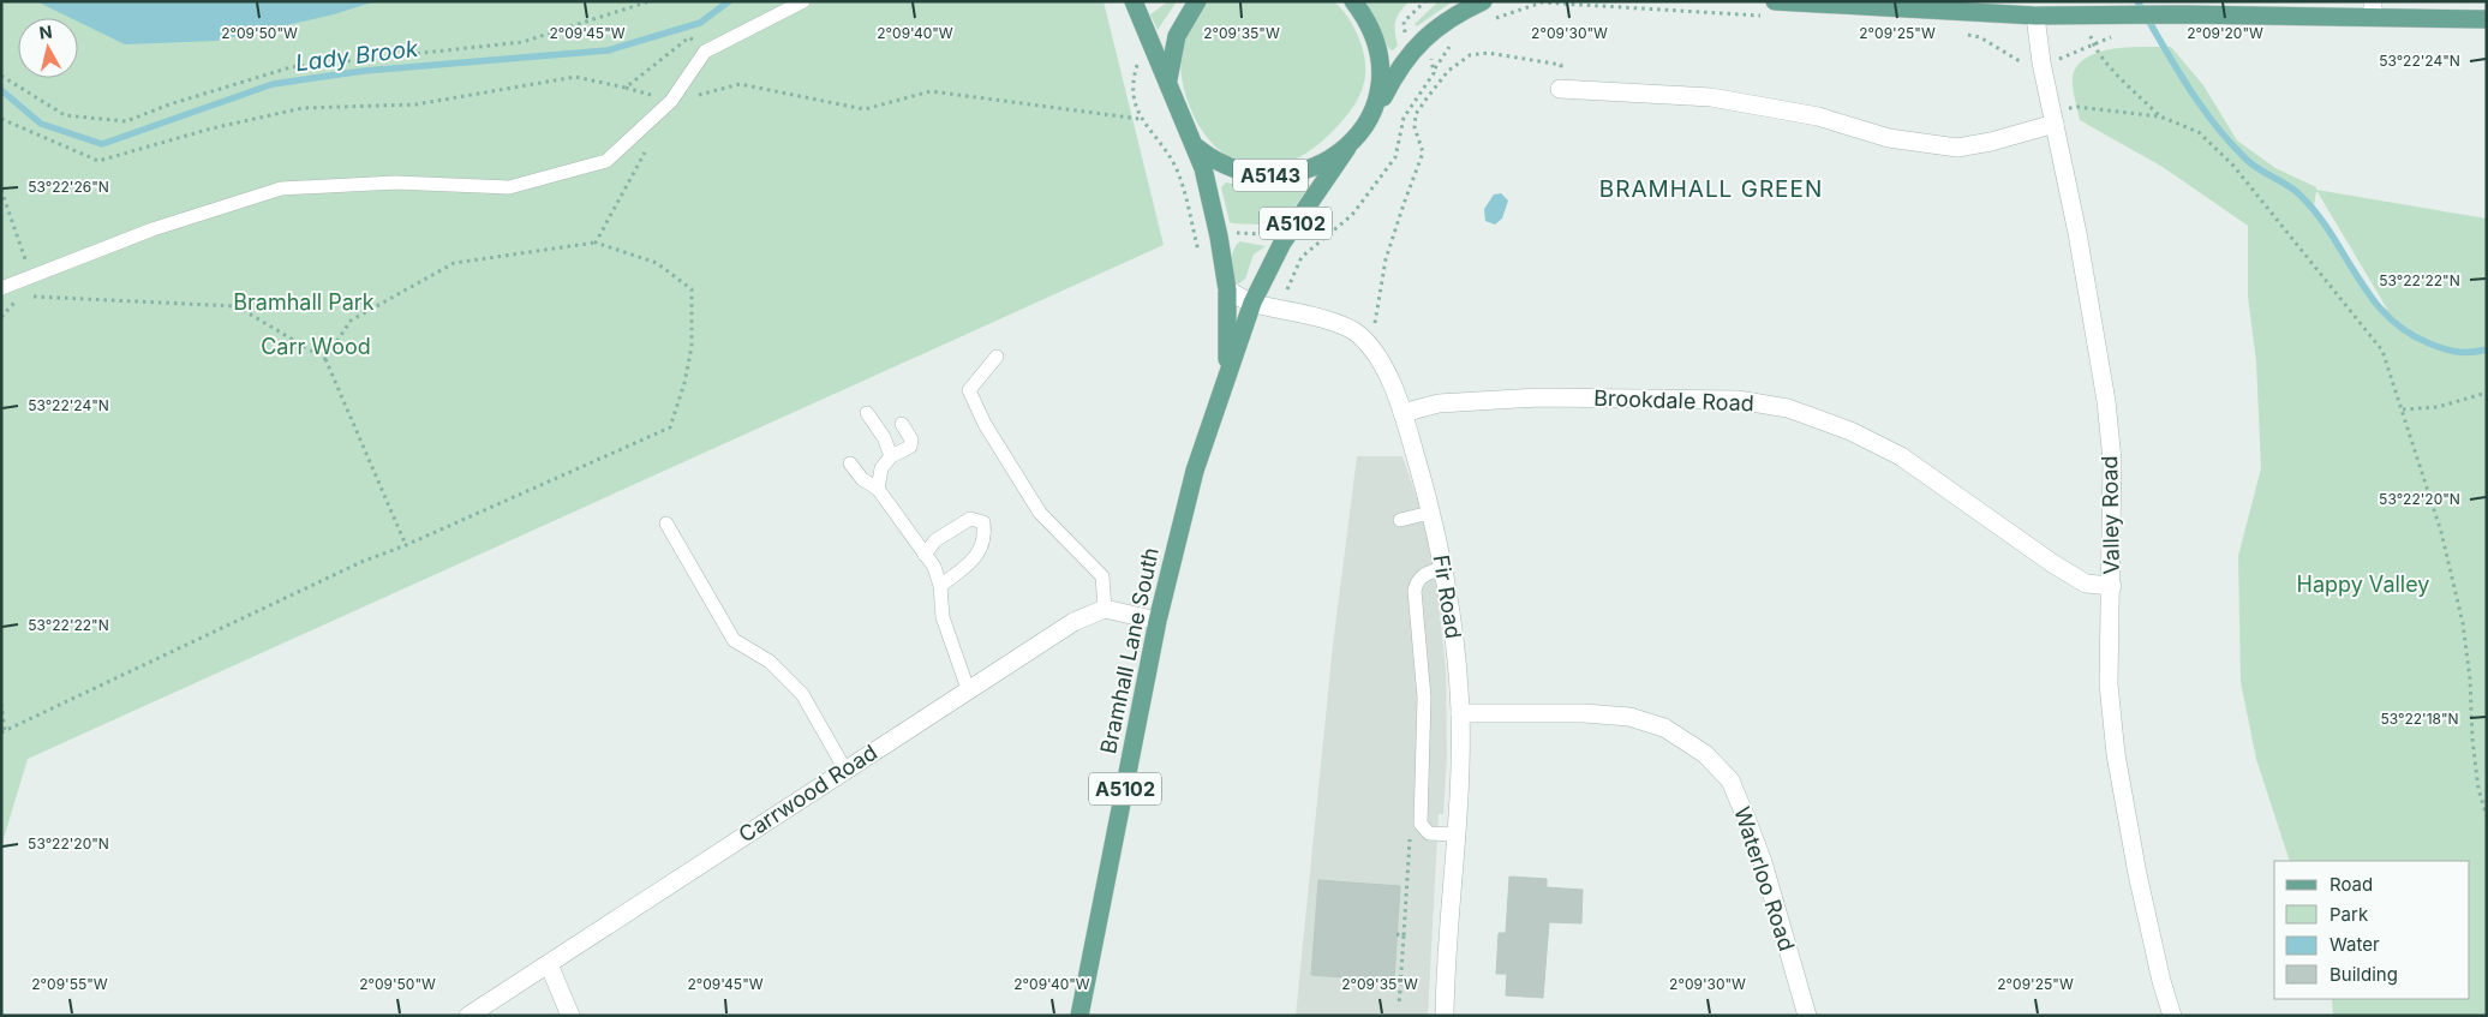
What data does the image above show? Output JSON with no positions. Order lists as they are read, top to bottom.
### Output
{
  "streets": {
    "main road": ["A5143", "A5102", "Bramhall Lane South"],
    "street": [
      "Brookdale Road",
      "Valley Road",
      "Fir Road",
      "Carrwood Road",
      "Waterloo Road"
    ]
  },
  "crossings": [
    ["A5143", "Bramhall Lane South"],
    ["Brookdale Road", "Valley Road"],
    ["Brookdale Road", "Fir Road"],
    ["Fir Road", "Bramhall Lane South"],
    ["Fir Road", "Waterloo Road"]
  ],
  "districts": ["BRAMHALL GREEN"],
  "water": ["Lady Brook"],
  "parks": ["Bramhall Park", "Carr Wood", "Happy Valley"],
  "legend": [
    "Road",
    "Park",
    "Water",
    "Building"
  ],
  "north": "top",
  "coordinates": [
    "2°09'50\"W",
    "2°09'45\"W",
    "2°09'40\"W",
    "2°09'35\"W",
    "2°09'30\"W",
    "2°09'25\"W",
    "2°09'20\"W",
    "53°22'24\"N",
    "53°22'26\"N",
    "53°22'22\"N",
    "53°22'20\"N",
    "53°22'18\"N",
    "2°09'55\"W"
  ]
}
